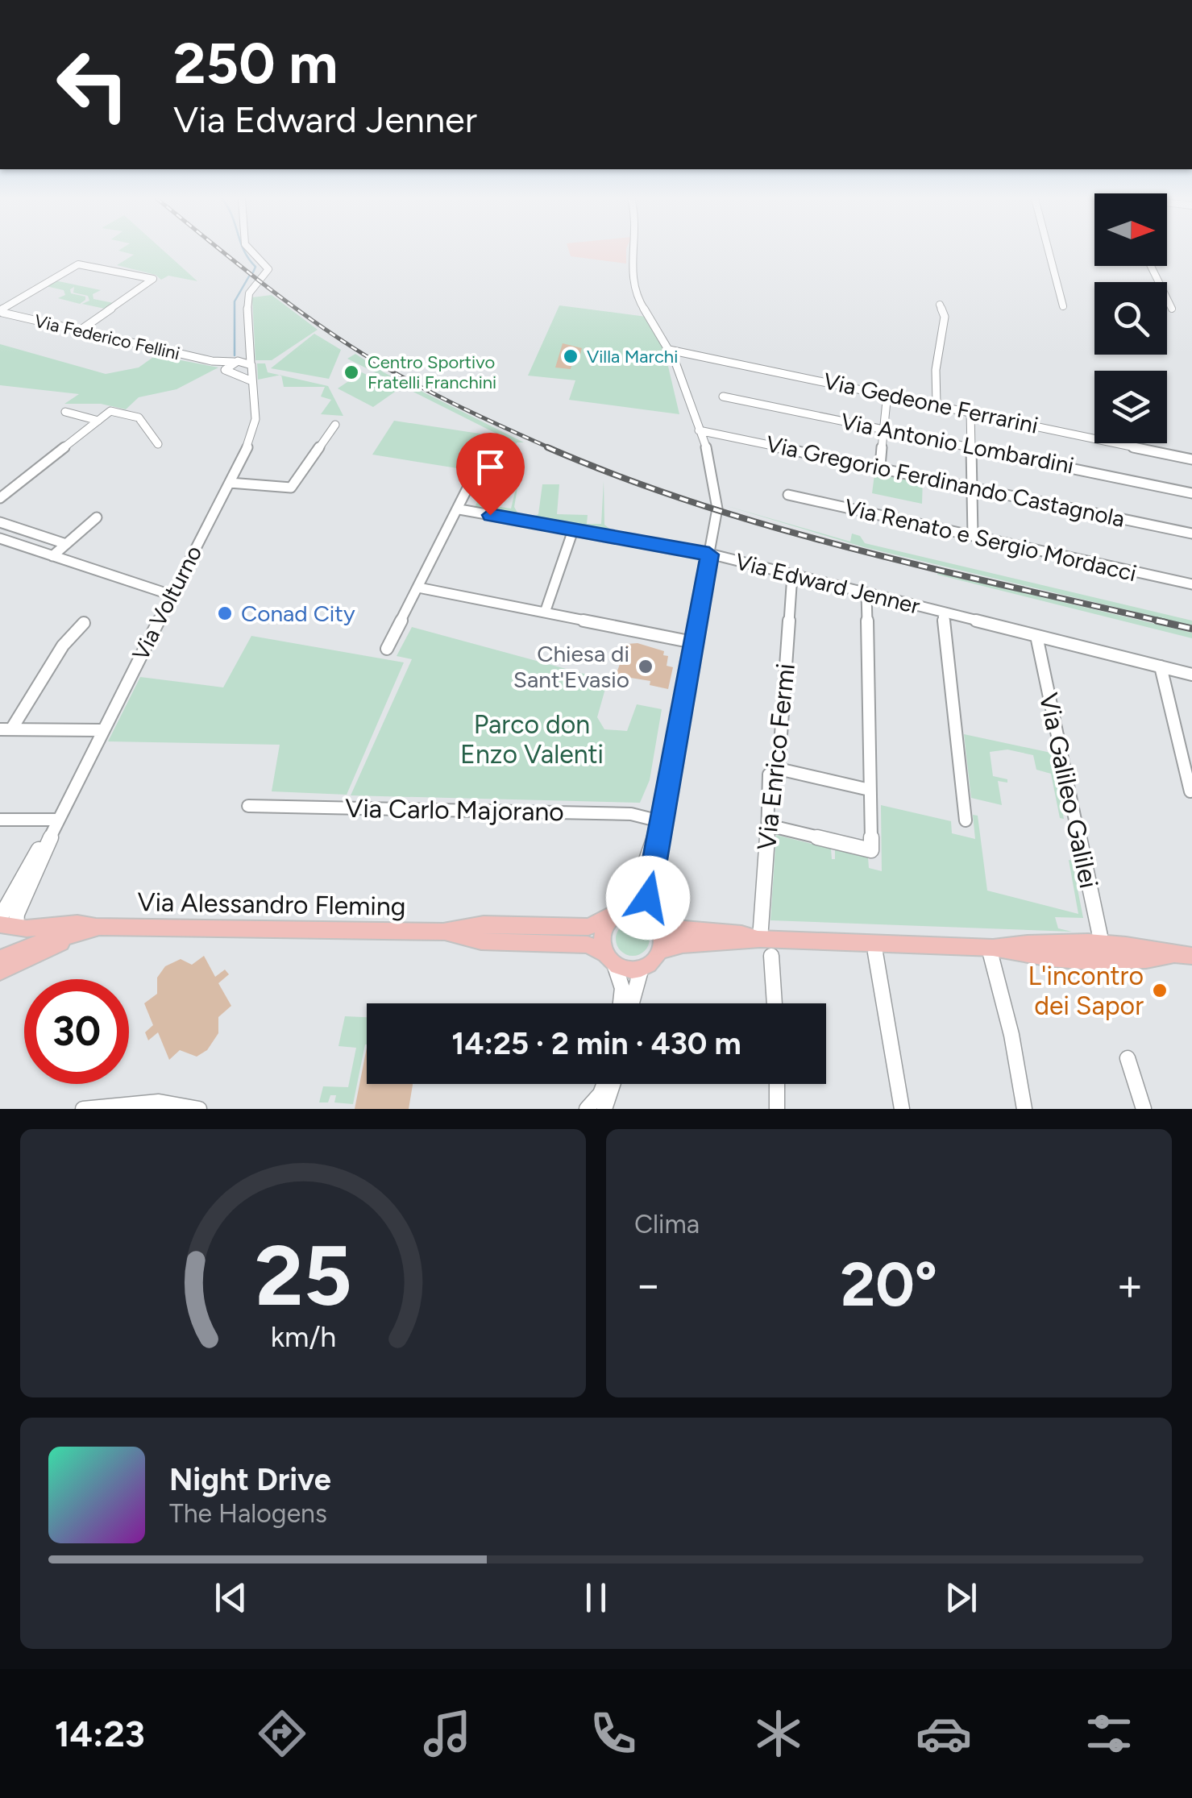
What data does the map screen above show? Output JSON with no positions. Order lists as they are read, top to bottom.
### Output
{
  "streets": {
    "main road": ["Via Alessandro Fleming"],
    "street": [
      "Via Federico Fellini",
      "Via Gedeone Ferrarini",
      "Via Antonio Lombardini",
      "Via Gregorio Ferdinando Castagnola",
      "Via Renato e Sergio Mordacci",
      "Via Edward Jenner",
      "Via Volturno",
      "Via Enrico Fermi",
      "Via Galileo Galilei",
      "Via Carlo Majorano"
    ]
  },
  "crossings": [
    ["Via Edward Jenner", "Via Enrico Fermi"],
    ["Via Edward Jenner", "Via Galileo Galilei"],
    ["Via Volturno", "Via Alessandro Fleming"],
    ["Via Enrico Fermi", "Via Alessandro Fleming"],
    ["Via Galileo Galilei", "Via Alessandro Fleming"]
  ],
  "parks": ["Parco don Enzo Valenti"],
  "places": [
    "Villa Marchi",
    "Centro Sportivo Fratelli Franchini",
    "Conad City",
    "Chiesa di Sant'Evasio",
    "L'incontro dei Sapor"
  ],
  "north": "right",
  "page": {
    "turn": ["250 m", "Via Edward Jenner"],
    "limit": "30",
    "trip": "14:25 · 2 min · 430 m",
    "tile": "Clima",
    "heat": ["−", "20°", "+"],
    "song": ["Night Drive", "The Halogens"],
    "tabs": "14:23",
    "gauge": ["25", "km/h"]
  }
}
